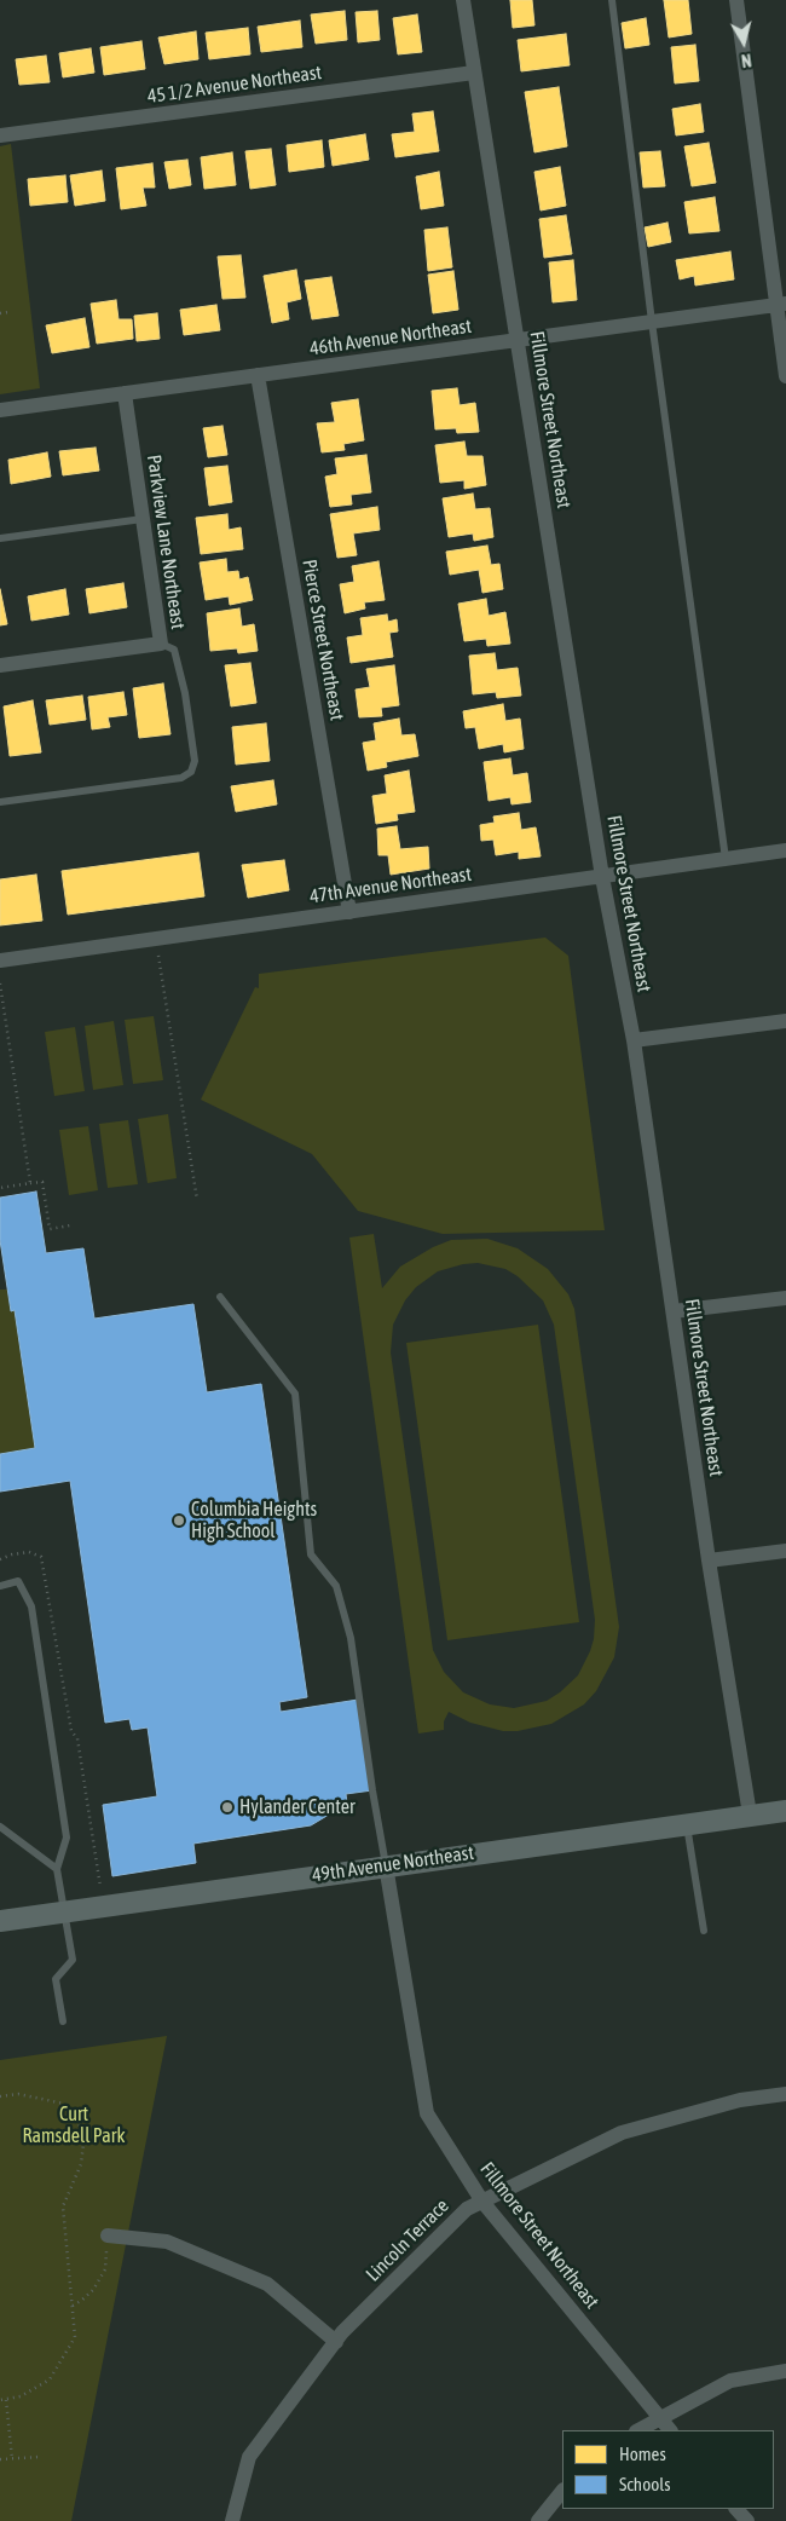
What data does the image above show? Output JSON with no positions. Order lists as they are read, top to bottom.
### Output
{
  "streets": {
    "street": [
      "45 1/2 Avenue Northeast",
      "46th Avenue Northeast",
      "Fillmore Street Northeast",
      "Parkview Lane Northeast",
      "Pierce Street Northeast",
      "47th Avenue Northeast",
      "49th Avenue Northeast",
      "Lincoln Terrace"
    ]
  },
  "crossings": [
    ["45 1/2 Avenue Northeast", "Fillmore Street Northeast"],
    ["46th Avenue Northeast", "Fillmore Street Northeast"],
    ["46th Avenue Northeast", "Parkview Lane Northeast"],
    ["46th Avenue Northeast", "Pierce Street Northeast"],
    ["Fillmore Street Northeast", "47th Avenue Northeast"],
    ["Fillmore Street Northeast", "49th Avenue Northeast"],
    ["Fillmore Street Northeast", "Lincoln Terrace"],
    ["Pierce Street Northeast", "47th Avenue Northeast"]
  ],
  "parks": ["Curt Ramsdell Park"],
  "places": ["Columbia Heights High School", "Hylander Center"],
  "legend": ["Homes", "Schools"],
  "north": "bottom"
}
